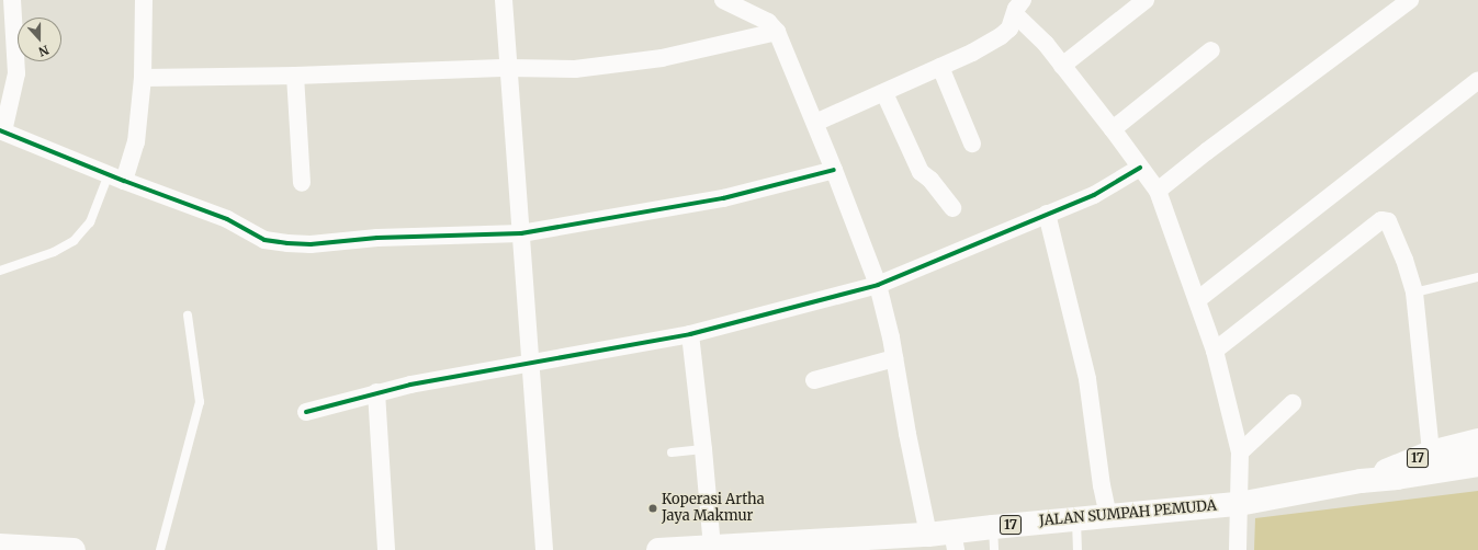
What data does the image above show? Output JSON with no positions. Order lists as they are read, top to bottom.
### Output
{
  "streets": {
    "highway": ["17", "JALAN SUMPAH PEMUDA"]
  },
  "places": ["Koperasi Artha Jaya Makmur"],
  "north": "bottom"
}
